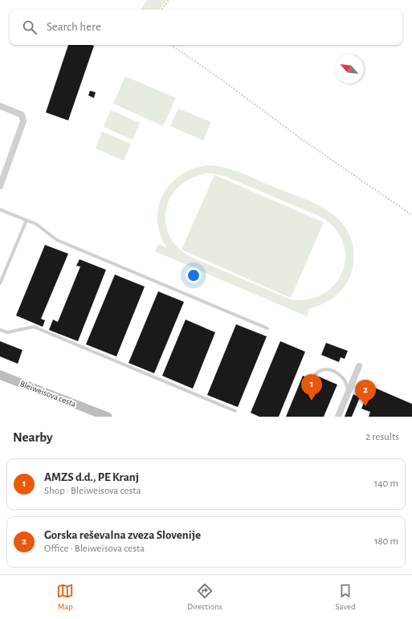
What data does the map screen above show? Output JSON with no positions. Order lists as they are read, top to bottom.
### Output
{
  "streets": {
    "main road": ["Bleiweisova cesta"]
  },
  "north": "top left",
  "page": {
    "search": "Search here",
    "pins": ["1", "2"],
    "heading": ["Nearby", "2 results"],
    "list": [
      {
        "mark": "1",
        "name": "AMZS d.d., PE Kranj",
        "note": "Shop · Bleiweisova cesta",
        "value": "140 m"
      },
      {
        "mark": "2",
        "name": "Gorska reševalna zveza Slovenije",
        "note": "Office · Bleiweisova cesta",
        "value": "180 m"
      }
    ],
    "nav": ["Map", "Directions", "Saved"]
  }
}
